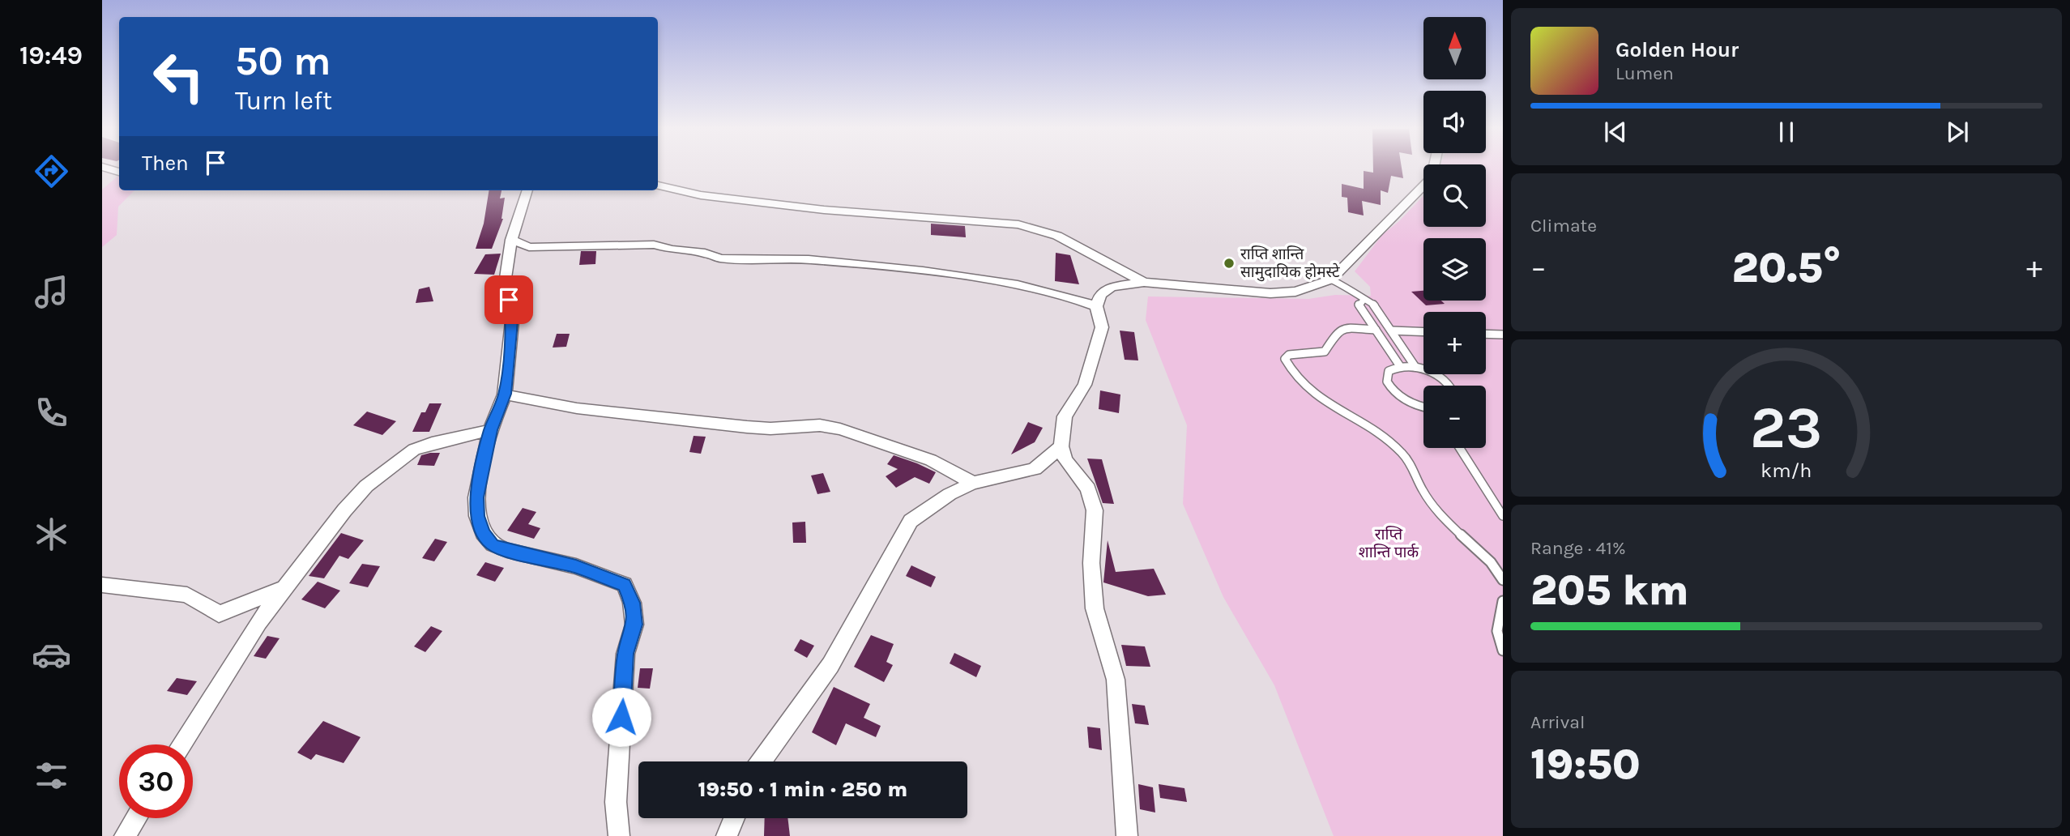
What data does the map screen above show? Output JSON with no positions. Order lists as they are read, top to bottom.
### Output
{
  "parks": ["राप्ति शान्ति पार्क"],
  "places": ["राप्ति शान्ति सामुदायिक होमस्टे"],
  "north": "top",
  "page": {
    "tabs": "19:49",
    "map_buttons": ["+", "−"],
    "turn": ["50 m", "Turn left"],
    "song": ["Golden Hour", "Lumen"],
    "then": "Then",
    "tile": [
      "Climate",
      ["Range · 41%", "205 km"],
      ["Arrival", "19:50"]
    ],
    "heat": ["−", "20.5°", "+"],
    "limit": "30",
    "trip": "19:50 · 1 min · 250 m",
    "gauge": ["23", "km/h"]
  }
}
